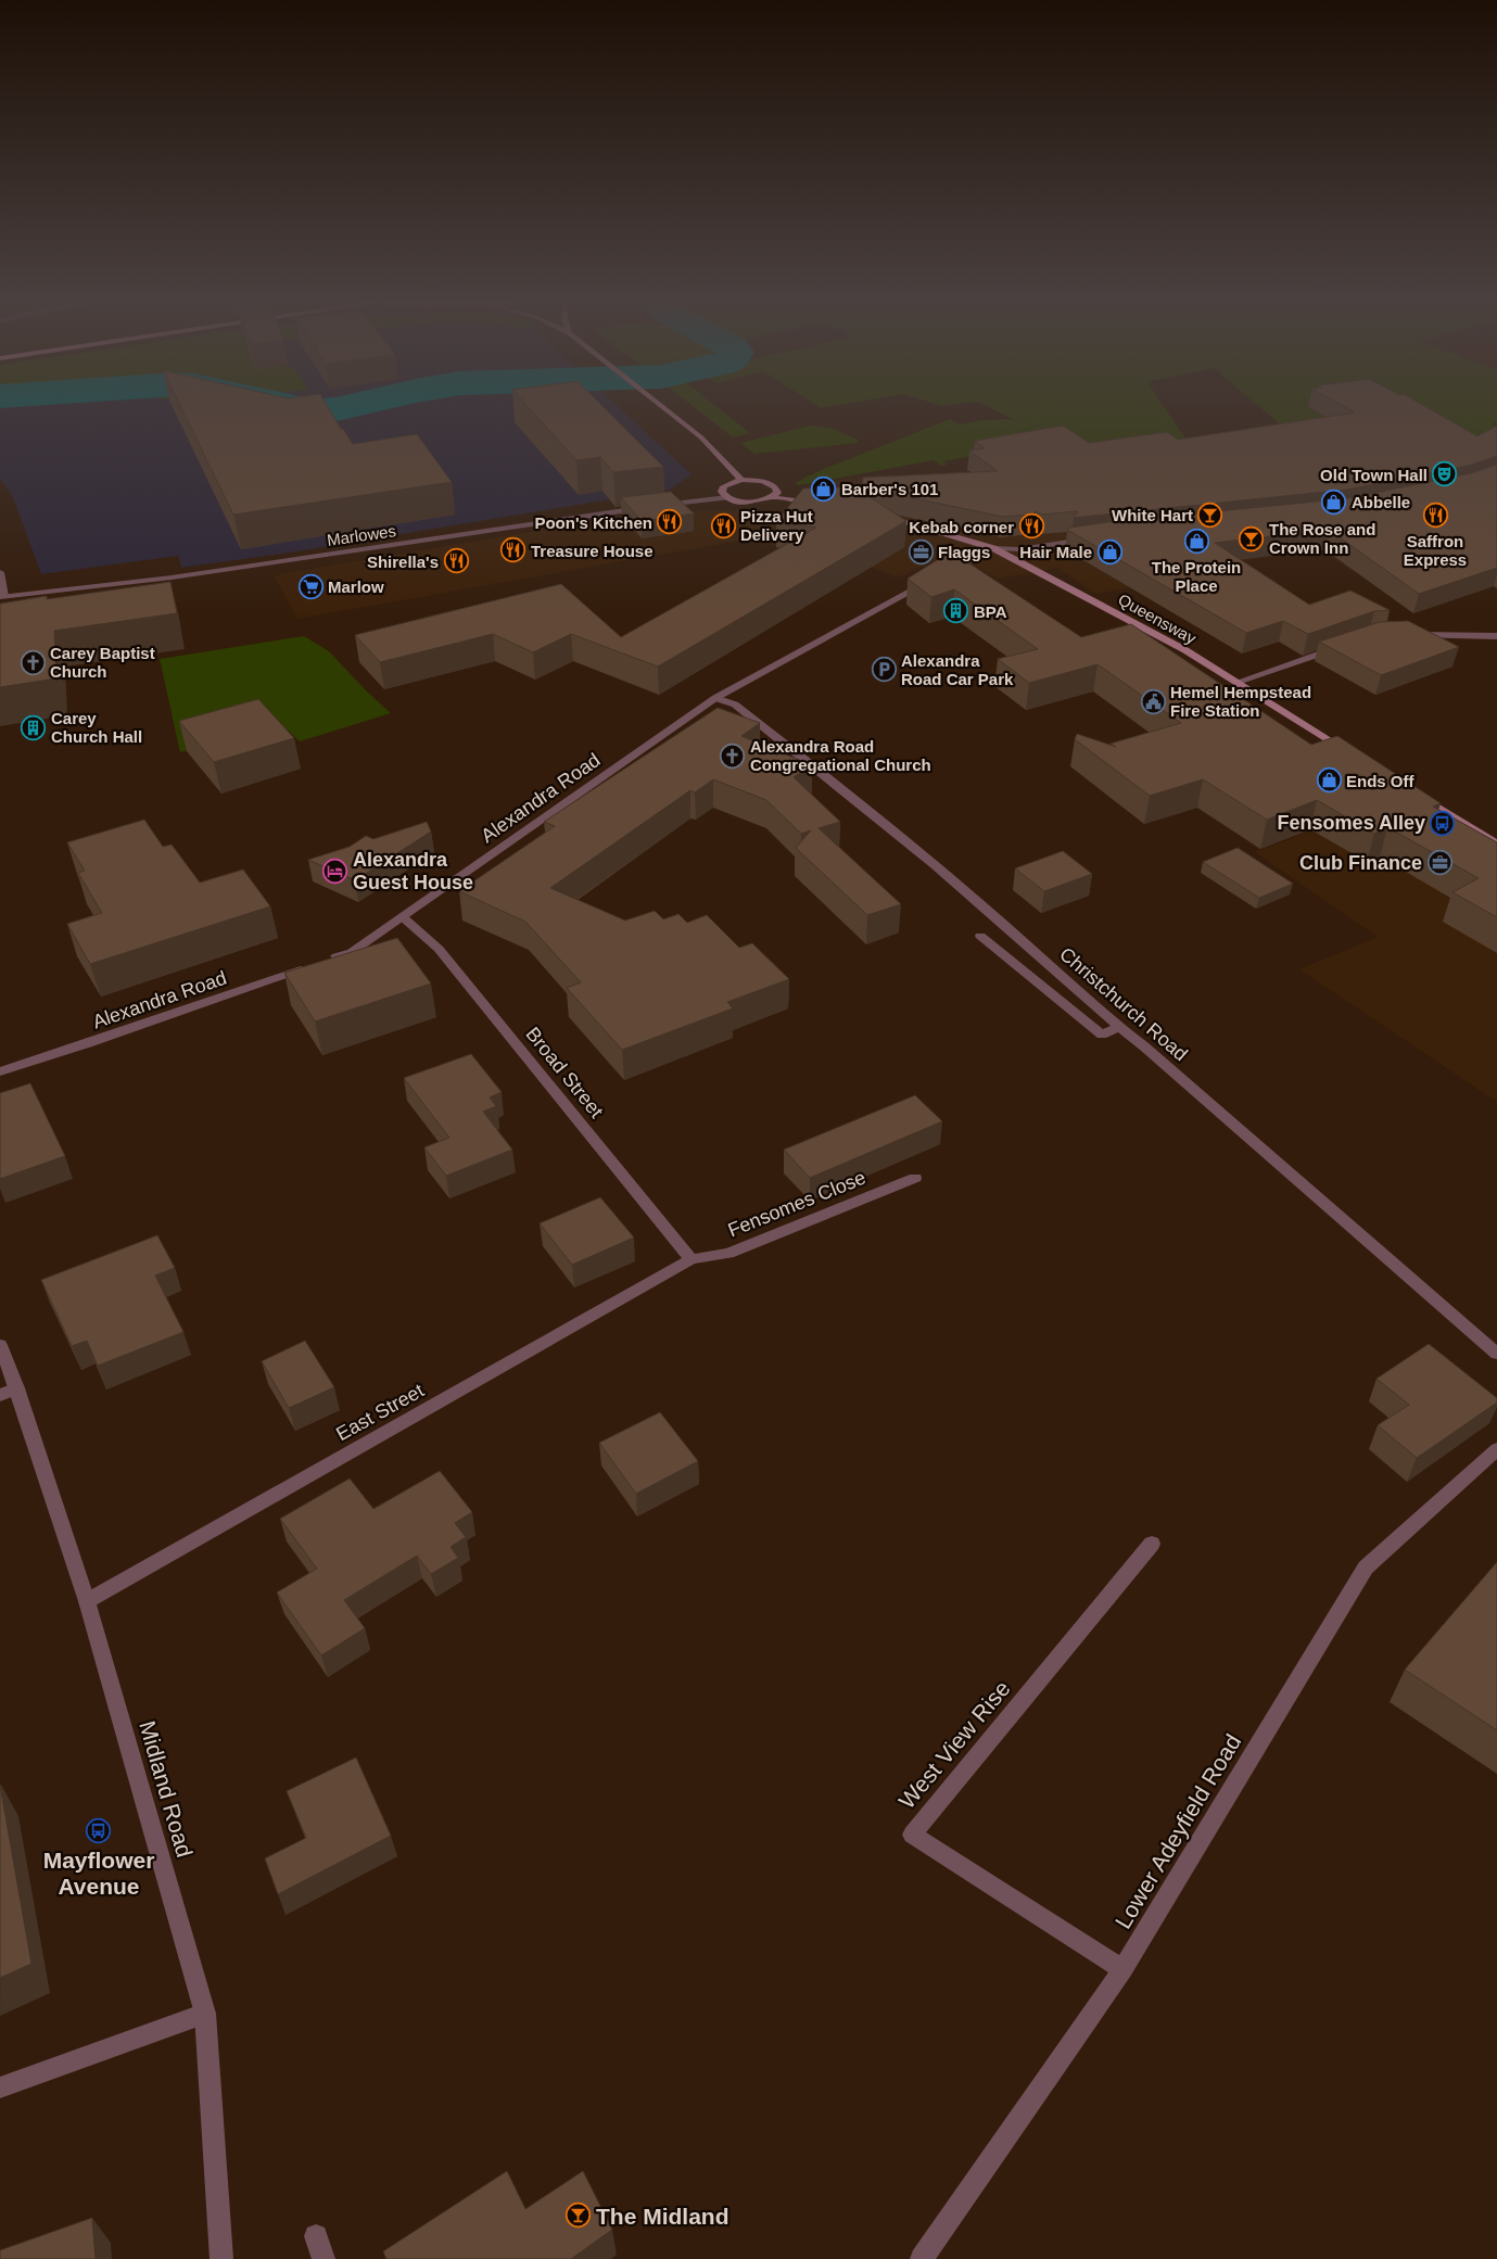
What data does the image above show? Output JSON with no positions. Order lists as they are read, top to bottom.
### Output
{
  "streets": {
    "main road": ["Queensway"],
    "street": [
      "Marlowes",
      "Alexandra Road",
      "Christchurch Road",
      "Broad Street",
      "Fensomes Close",
      "East Street",
      "West View Rise",
      "Midland Road",
      "Lower Adeyfield Road"
    ]
  },
  "crossings": [
    ["Queensway", "Alexandra Road"],
    ["Alexandra Road", "Christchurch Road"],
    ["Alexandra Road", "Broad Street"],
    ["Broad Street", "Fensomes Close"],
    ["Broad Street", "East Street"],
    ["Fensomes Close", "East Street"],
    ["East Street", "Midland Road"],
    ["West View Rise", "Lower Adeyfield Road"]
  ],
  "places": {
    "theatre": ["Old Town Hall"],
    "shop": [
      "Barber's 101",
      "Abbelle",
      "The Protein Place",
      "Hair Male",
      "Ends Off"
    ],
    "bar": ["White Hart", "The Rose and Crown Inn", "The Midland"],
    "restaurant": [
      "Saffron Express",
      "Poon's Kitchen",
      "Pizza Hut Delivery",
      "Kebab corner",
      "Treasure House",
      "Shirella's"
    ],
    "office": ["Flaggs", "Club Finance"],
    "supermarket": ["Marlow"],
    "building": ["BPA", "Carey Church Hall"],
    "church": ["Carey Baptist Church", "Alexandra Road Congregational Church"],
    "parking": ["Alexandra Road Car Park"],
    "public building": ["Hemel Hempstead Fire Station"],
    "bus stop": ["Fensomes Alley", "Mayflower Avenue"],
    "hotel": ["Alexandra Guest House"]
  }
}
